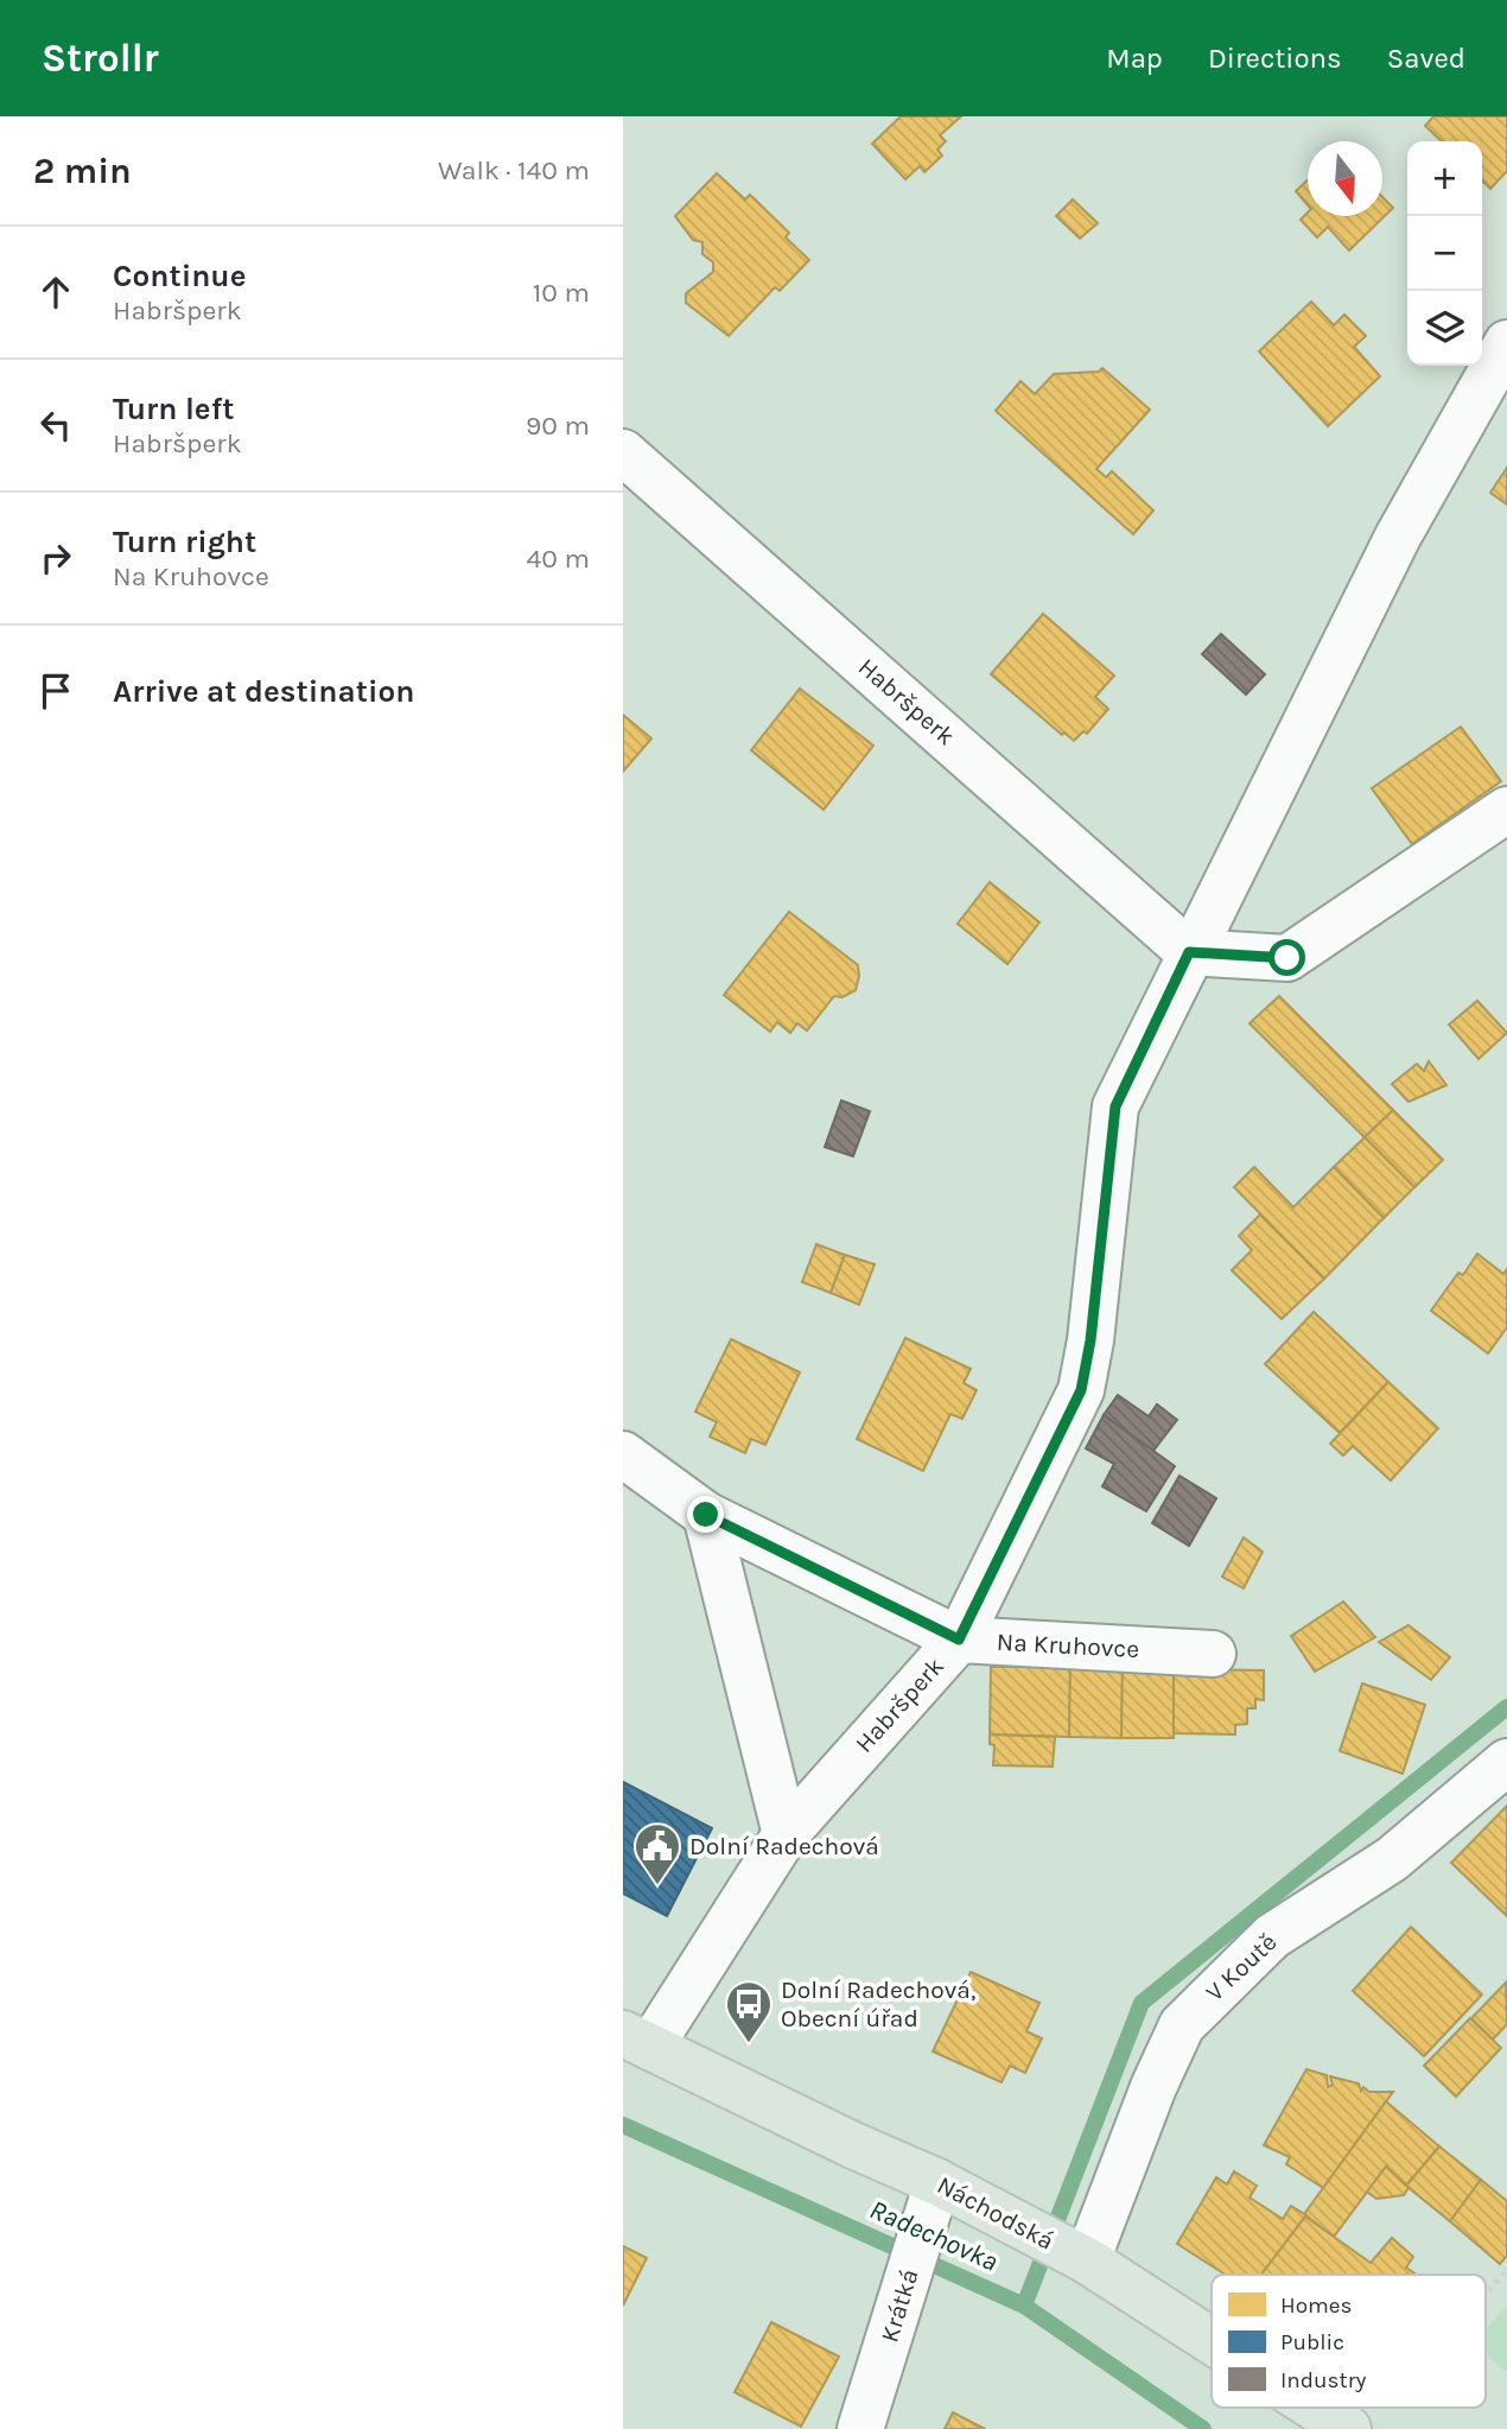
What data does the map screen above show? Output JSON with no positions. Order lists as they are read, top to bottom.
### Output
{
  "streets": {
    "main road": ["Náchodská"],
    "street": [
      "Habršperk",
      "Na Kruhovce",
      "V Koutě",
      "Krátká"
    ]
  },
  "crossings": [
    ["Habršperk", "Na Kruhovce"],
    ["Habršperk", "Náchodská"],
    ["V Koutě", "Náchodská"],
    ["Náchodská", "Krátká"]
  ],
  "water": ["Radechovka"],
  "places": {
    "public building": ["Dolní Radechová"],
    "bus stop": ["Dolní Radechová, Obecní úřad"]
  },
  "legend": ["Homes", "Public", "Industry"],
  "north": "bottom",
  "page": {
    "header": "Strollr",
    "nav": ["Map", "Directions", "Saved"],
    "heading": ["2 min", "Walk · 140 m"],
    "map_buttons": ["+", "−"],
    "list": [
      ["Continue", "Habršperk", "10 m"],
      ["Turn left", "Habršperk", "90 m"],
      ["Turn right", "Na Kruhovce", "40 m"],
      "Arrive at destination"
    ]
  }
}
